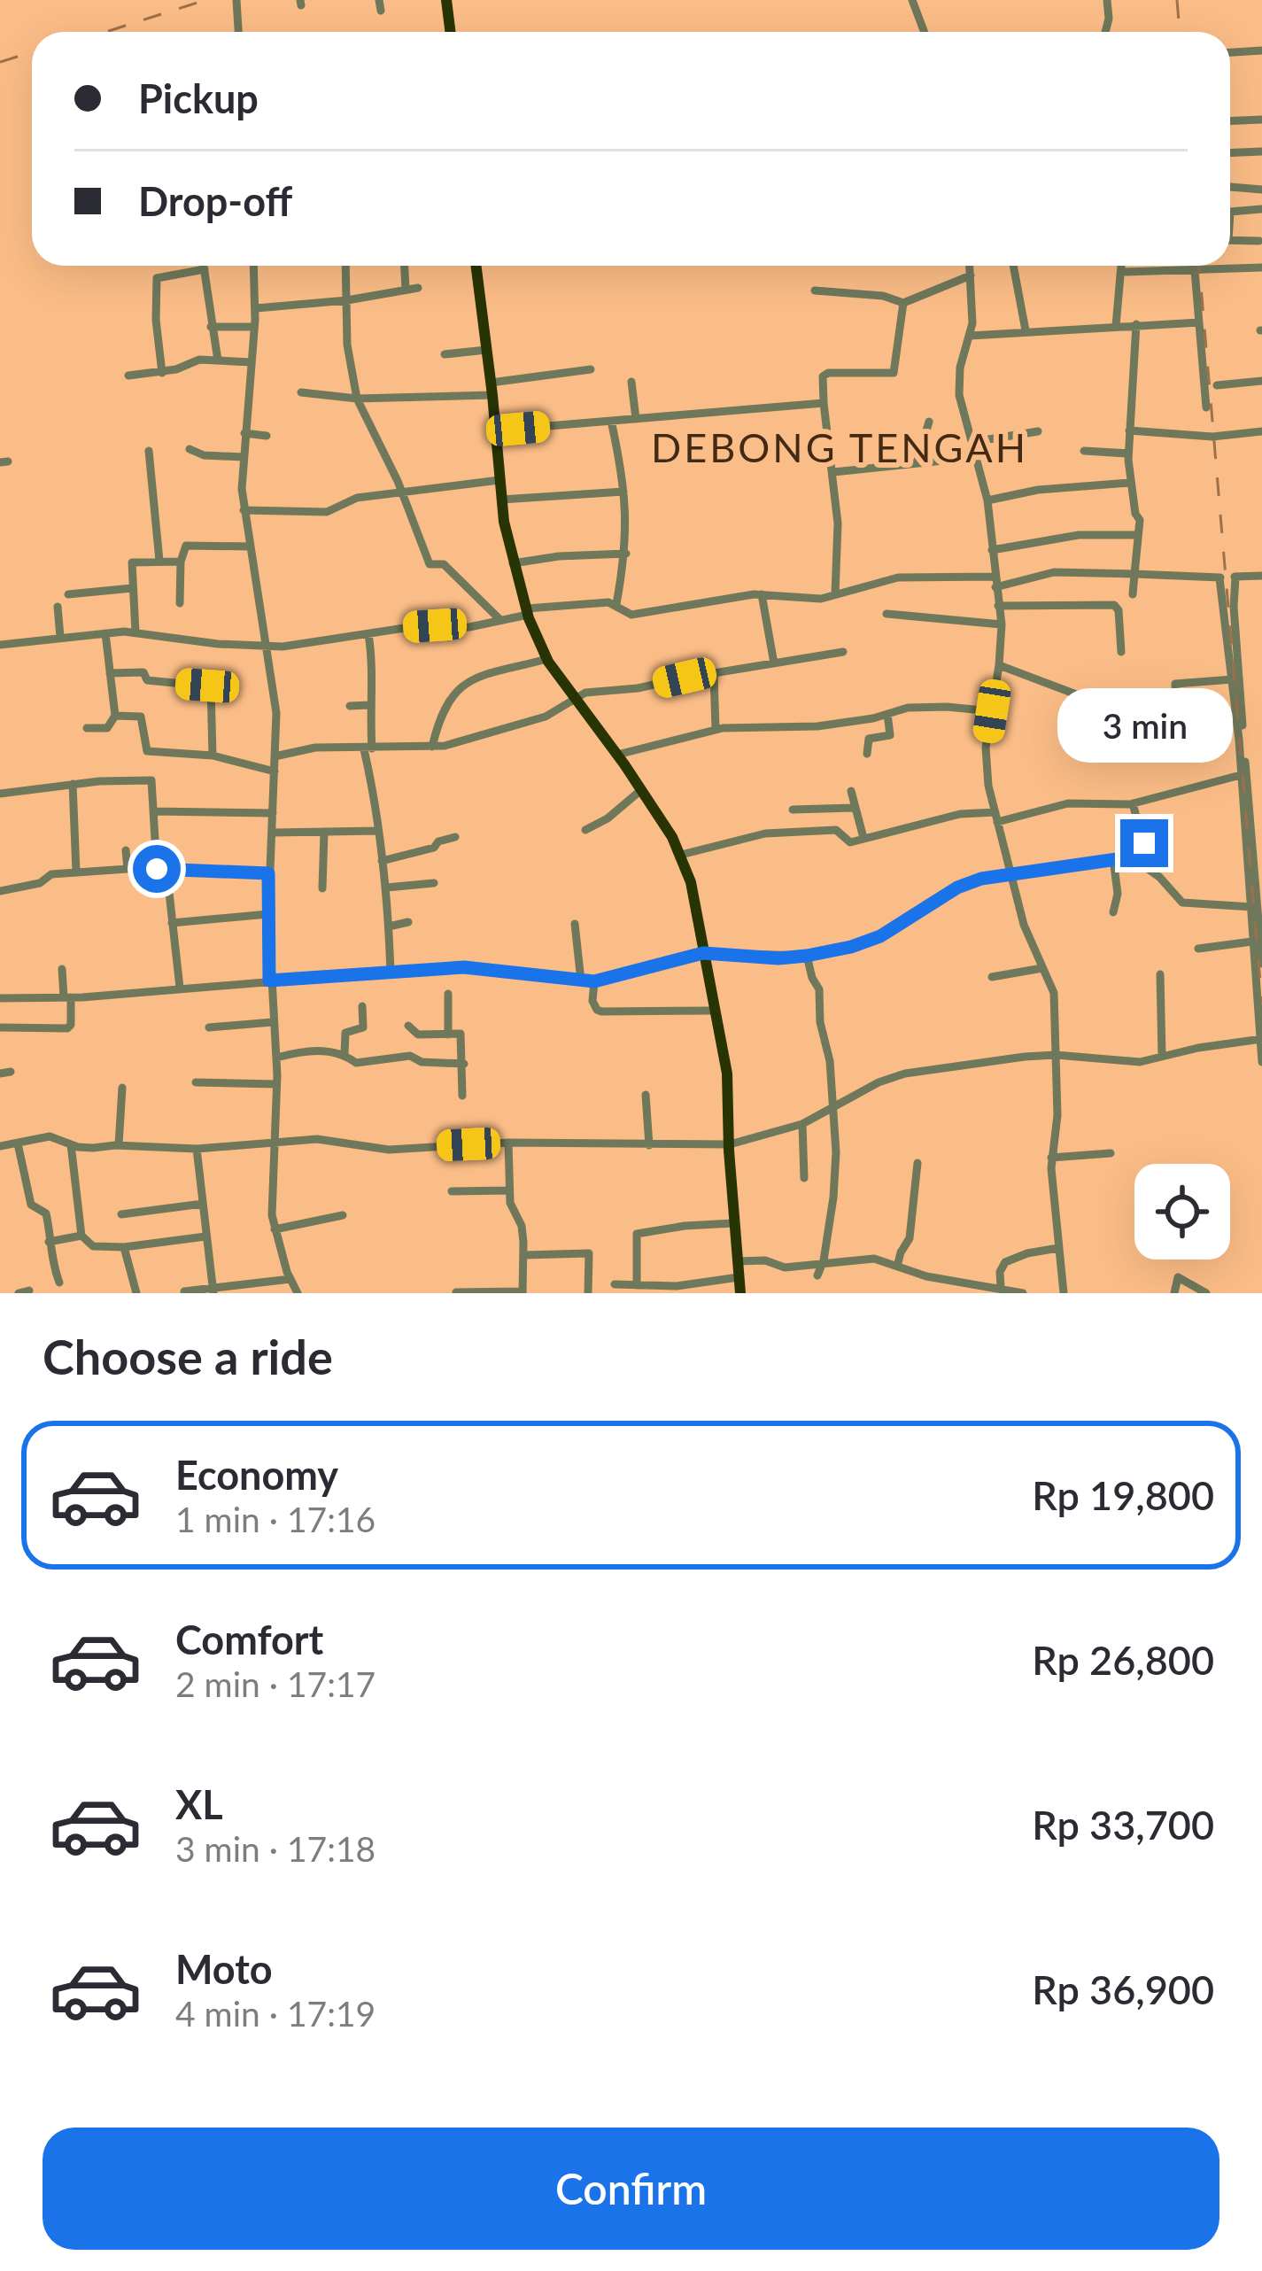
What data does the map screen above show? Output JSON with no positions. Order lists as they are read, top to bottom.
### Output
{
  "districts": ["DEBONG TENGAH"],
  "page": {
    "banner": ["Pickup", "Drop-off"],
    "bubble": "3 min",
    "heading": "Choose a ride",
    "list": [
      {
        "name": "Economy",
        "note": "1 min · 17:16",
        "value": "Rp 19,800"
      },
      {
        "name": "Comfort",
        "note": "2 min · 17:17",
        "value": "Rp 26,800"
      },
      {
        "name": "XL",
        "note": "3 min · 17:18",
        "value": "Rp 33,700"
      },
      {
        "name": "Moto",
        "note": "4 min · 17:19",
        "value": "Rp 36,900"
      }
    ],
    "buttons": "Confirm"
  }
}
